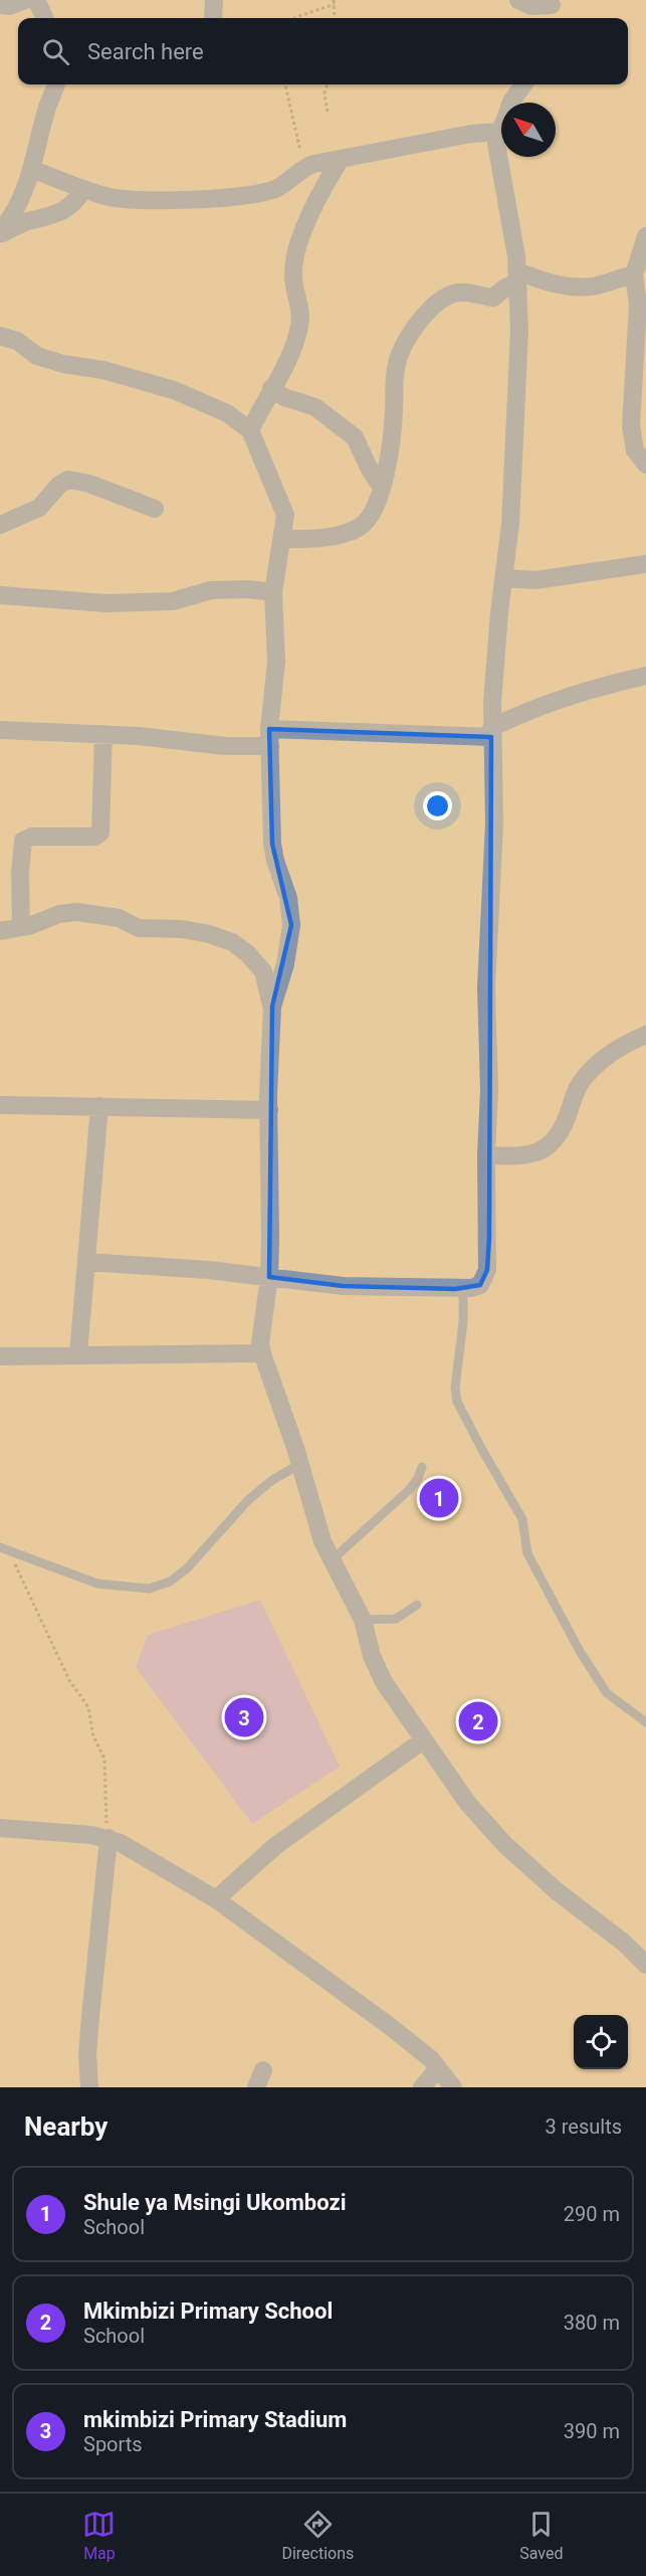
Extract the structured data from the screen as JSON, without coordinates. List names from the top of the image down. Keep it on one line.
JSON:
{"north":"top left","page":{"search":"Search here","pins":["1","3","2"],"heading":["Nearby","3 results"],"list":[{"mark":"1","name":"Shule ya Msingi Ukombozi","note":"School","value":"290 m"},{"mark":"2","name":"Mkimbizi Primary School","note":"School","value":"380 m"},{"mark":"3","name":"mkimbizi Primary Stadium","note":"Sports","value":"390 m"}],"nav":["Map","Directions","Saved"]}}
